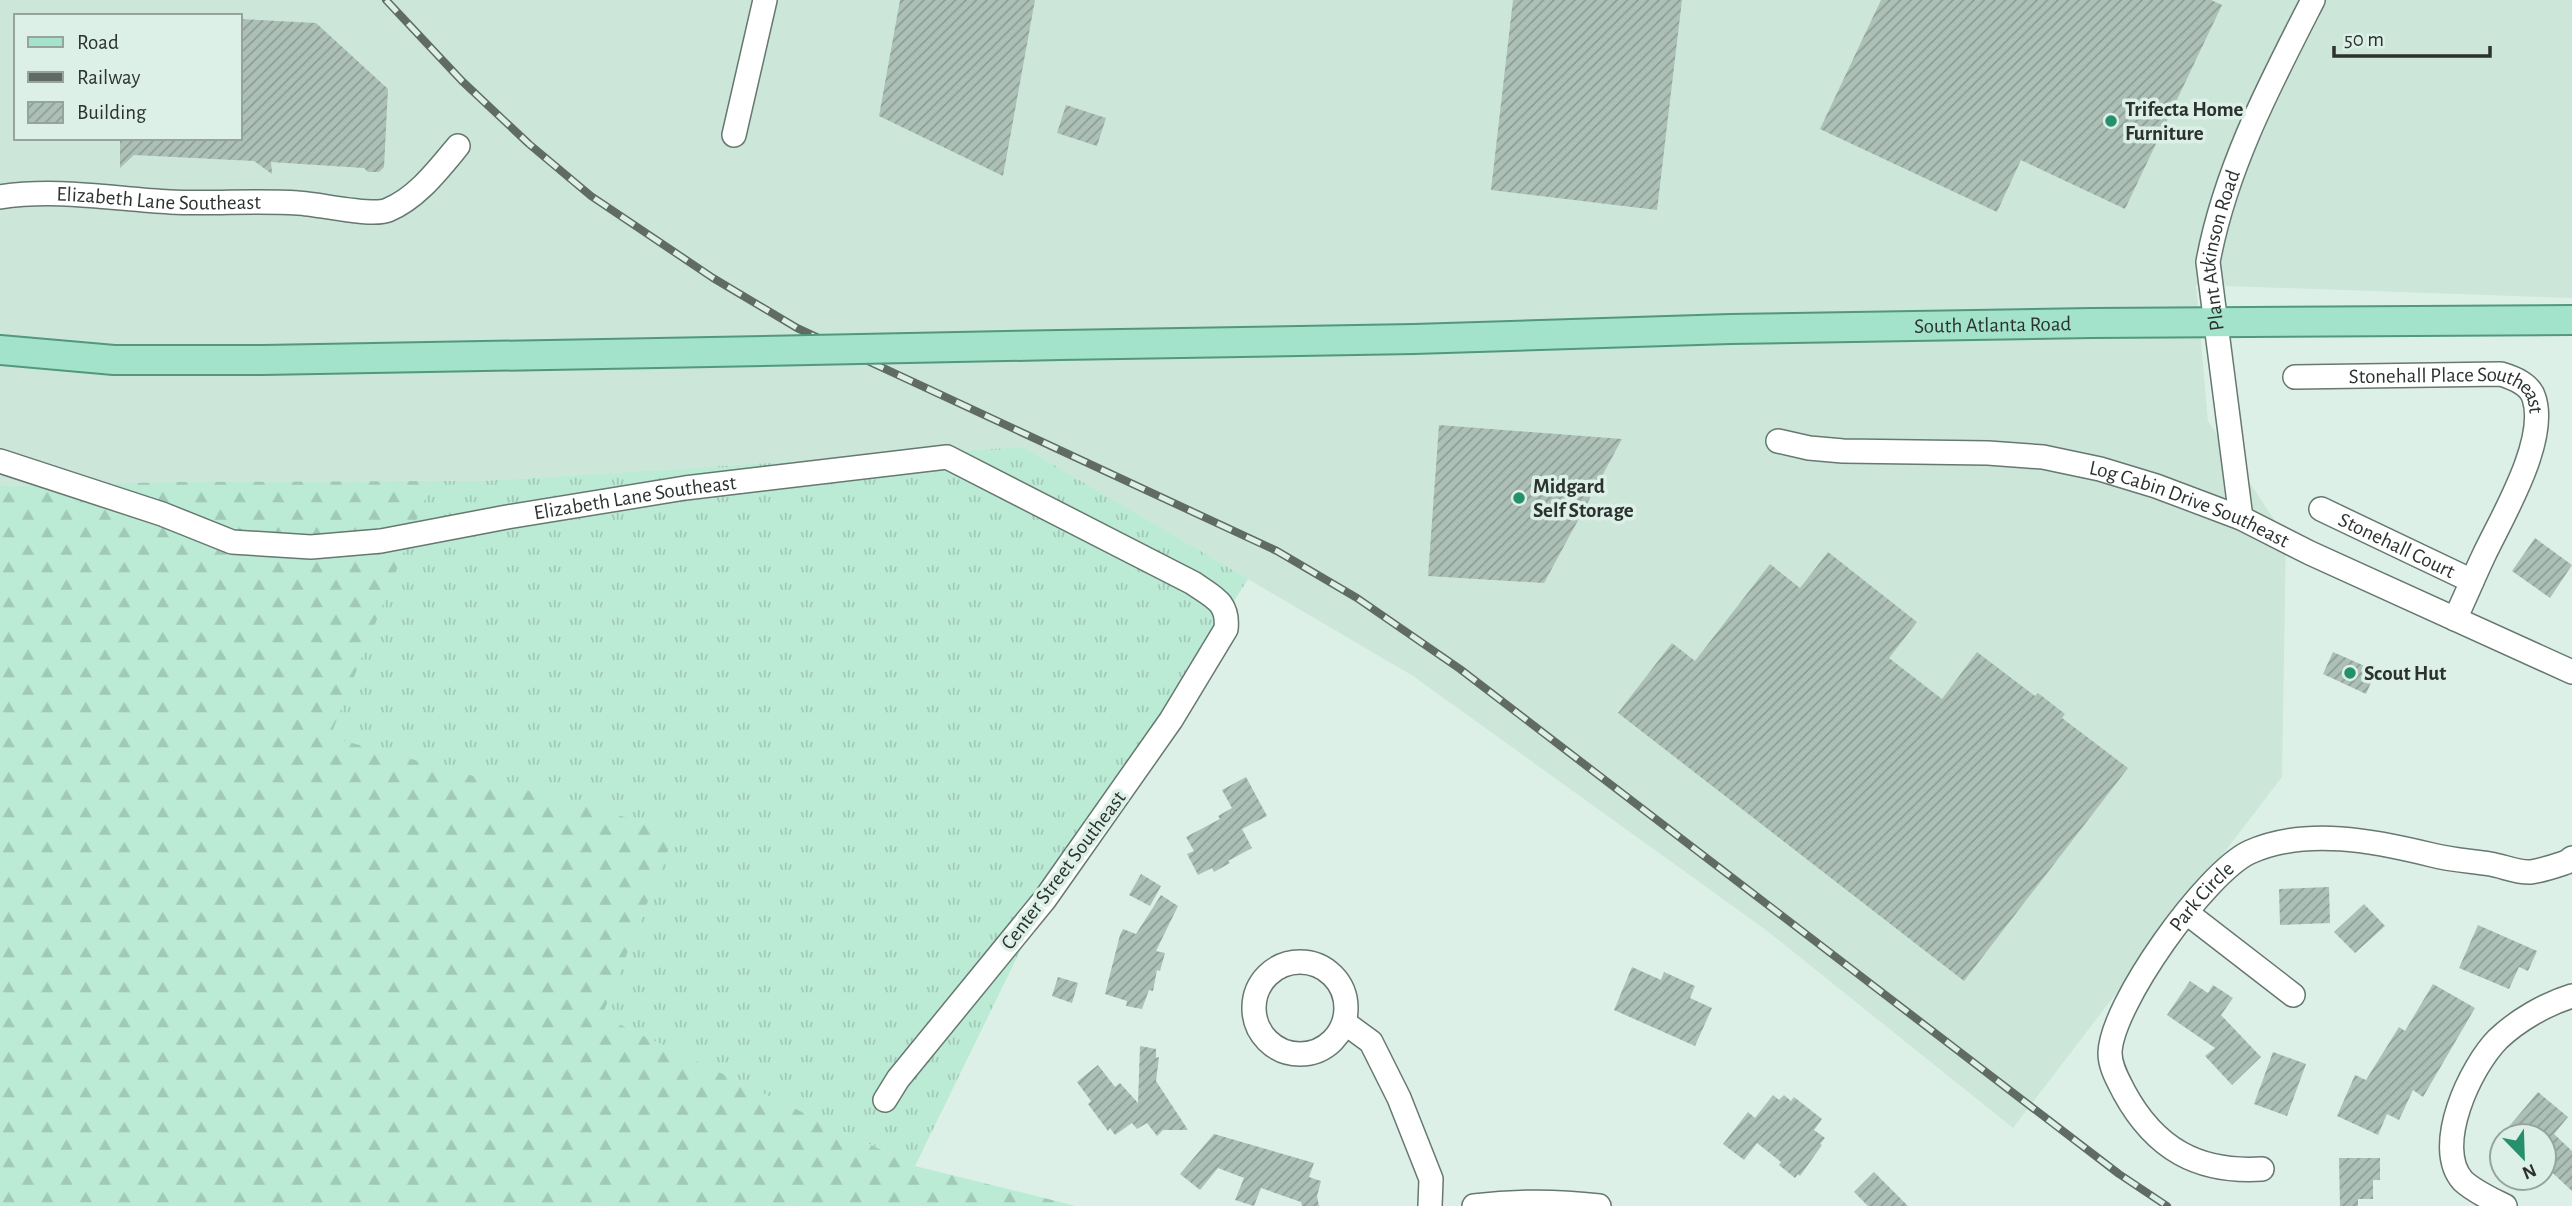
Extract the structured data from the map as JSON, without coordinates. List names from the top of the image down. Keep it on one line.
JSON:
{"streets":{"main road":["South Atlanta Road"],"street":["Elizabeth Lane Southeast","Plant Atkinson Road","Stonehall Place Southeast","Log Cabin Drive Southeast","Stonehall Court","Center Street Southeast","Park Circle"]},"crossings":[["Elizabeth Lane Southeast","Center Street Southeast"],["Plant Atkinson Road","South Atlanta Road"],["Plant Atkinson Road","Log Cabin Drive Southeast"],["Stonehall Place Southeast","Log Cabin Drive Southeast"],["Stonehall Place Southeast","Stonehall Court"]],"places":["Trifecta Home Furniture","Midgard Self Storage","Scout Hut"],"legend":["Road","Railway","Building"],"scale_bar":"50 m","north":"bottom right"}
